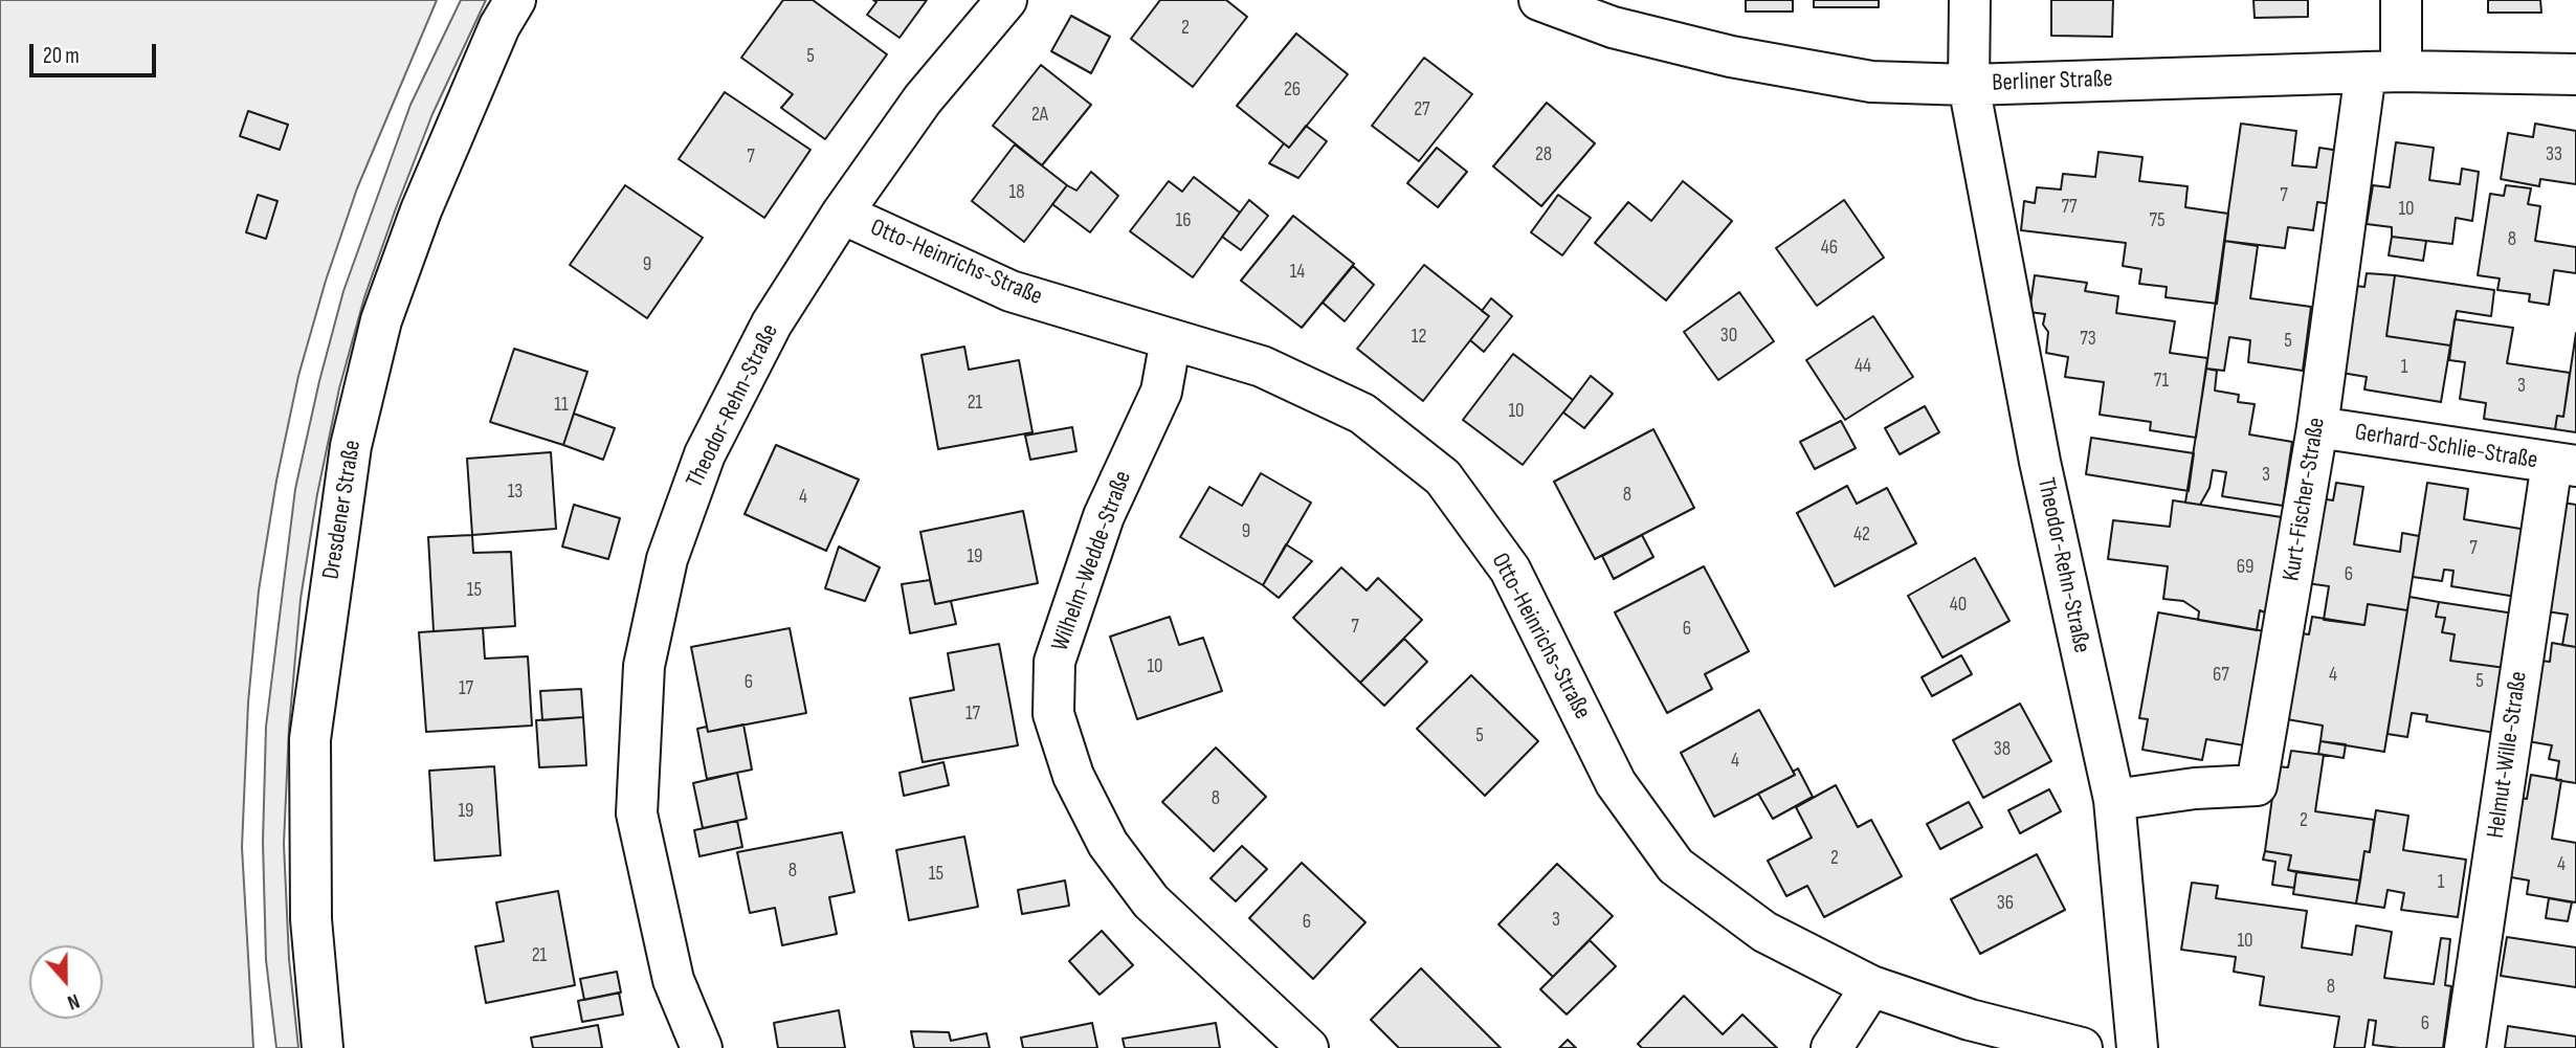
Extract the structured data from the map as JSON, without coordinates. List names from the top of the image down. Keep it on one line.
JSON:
{"streets":{"street":["Berliner Straße","Otto-Heinrichs-Straße","Theodor-Rehn-Straße","Gerhard-Schlie-Straße","Kurt-Fischer-Straße","Dresdener Straße","Wilhelm-Wedde-Straße","Helmut-Wille-Straße"]},"crossings":[["Berliner Straße","Theodor-Rehn-Straße"],["Berliner Straße","Kurt-Fischer-Straße"],["Otto-Heinrichs-Straße","Theodor-Rehn-Straße"],["Otto-Heinrichs-Straße","Wilhelm-Wedde-Straße"],["Theodor-Rehn-Straße","Kurt-Fischer-Straße"],["Gerhard-Schlie-Straße","Kurt-Fischer-Straße"],["Gerhard-Schlie-Straße","Helmut-Wille-Straße"]],"house_numbers":["2","5","26","27","2A","28","33","7","18","7","77","10","16","75","8","46","9","14","30","12","73","5","44","1","71","3","21","11","10","3","13","8","4","9","42","7","19","69","6","15","40","7","6","10","67","4","5","6","17","17","5","38","4","8","19","2","2","4","8","15","1","36","3","6","10","21","8","6"],"scale_bar":"20 m","north":"bottom"}
